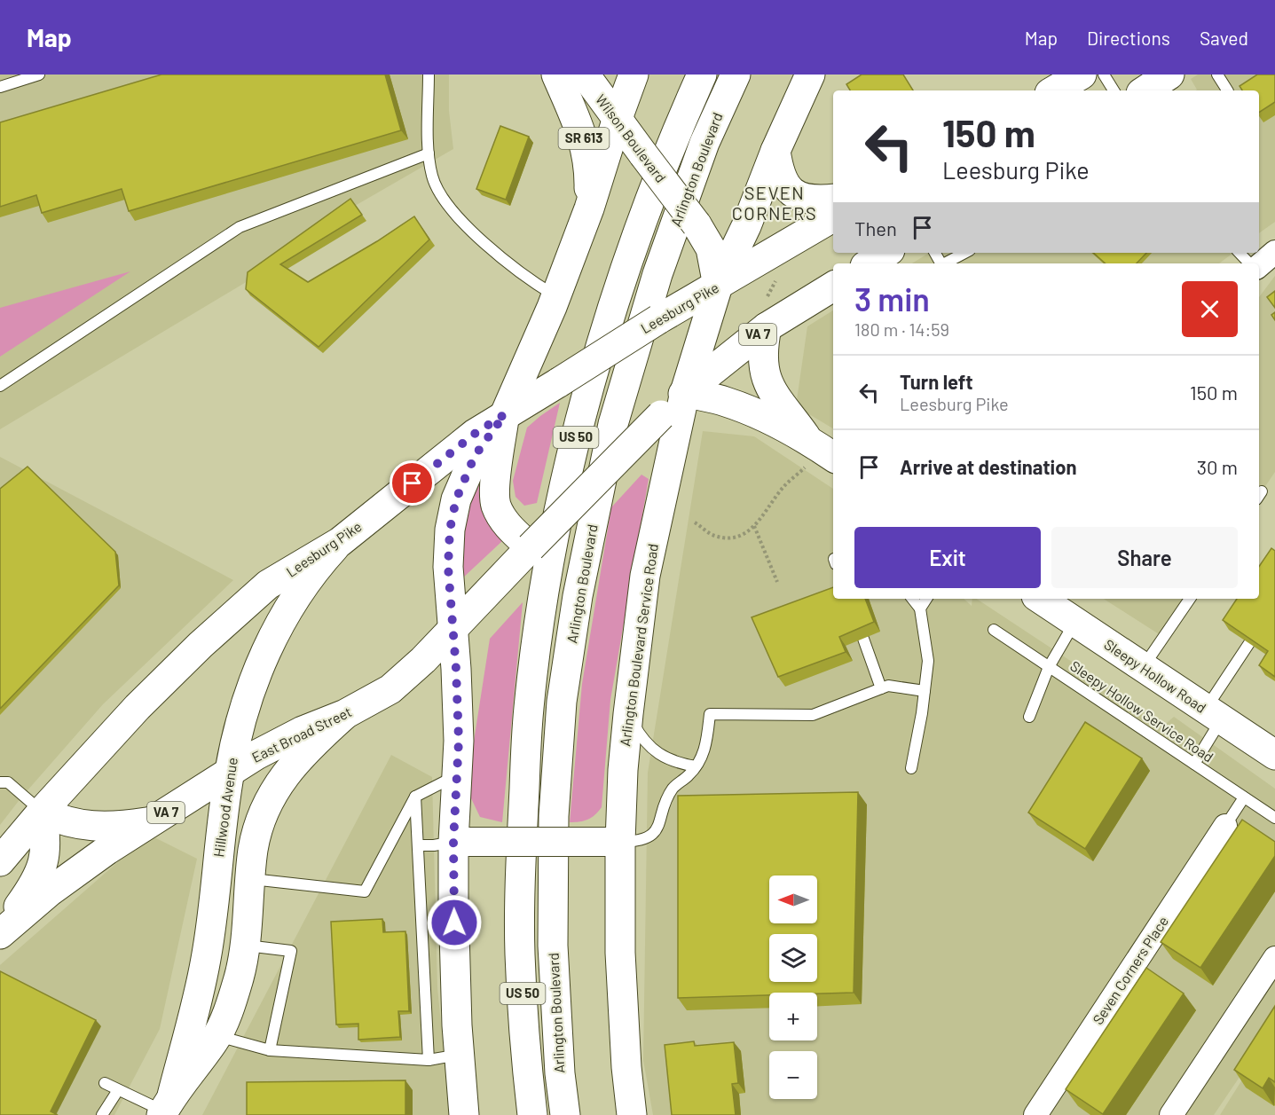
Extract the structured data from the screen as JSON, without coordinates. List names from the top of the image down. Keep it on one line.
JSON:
{"streets":{"main road":["SR 613","Wilson Boulevard","Arlington Boulevard","Leesburg Pike","VA 7","US 50","Arlington Boulevard Service Road","Sleepy Hollow Road","East Broad Street","Hillwood Avenue"],"street":["Seven Corners Place"],"lane":["Sleepy Hollow Service Road"]},"crossings":[["Wilson Boulevard","Leesburg Pike"],["Wilson Boulevard","Arlington Boulevard Service Road"],["Leesburg Pike","Arlington Boulevard Service Road"],["Leesburg Pike","Hillwood Avenue"],["VA 7","Arlington Boulevard Service Road"],["VA 7","East Broad Street"],["East Broad Street","Hillwood Avenue"]],"districts":["SEVEN CORNERS"],"north":"left","page":{"header":"Map","nav":["Map","Directions","Saved"],"turn":["150 m","Leesburg Pike"],"then":"Then","heading":["3 min","180 m · 14:59"],"list":[{"name":"Turn left","note":"Leesburg Pike","value":"150 m"},{"name":"Arrive at destination","value":"30 m"}],"buttons":["Exit","Share"],"map_buttons":["+","−"]}}
